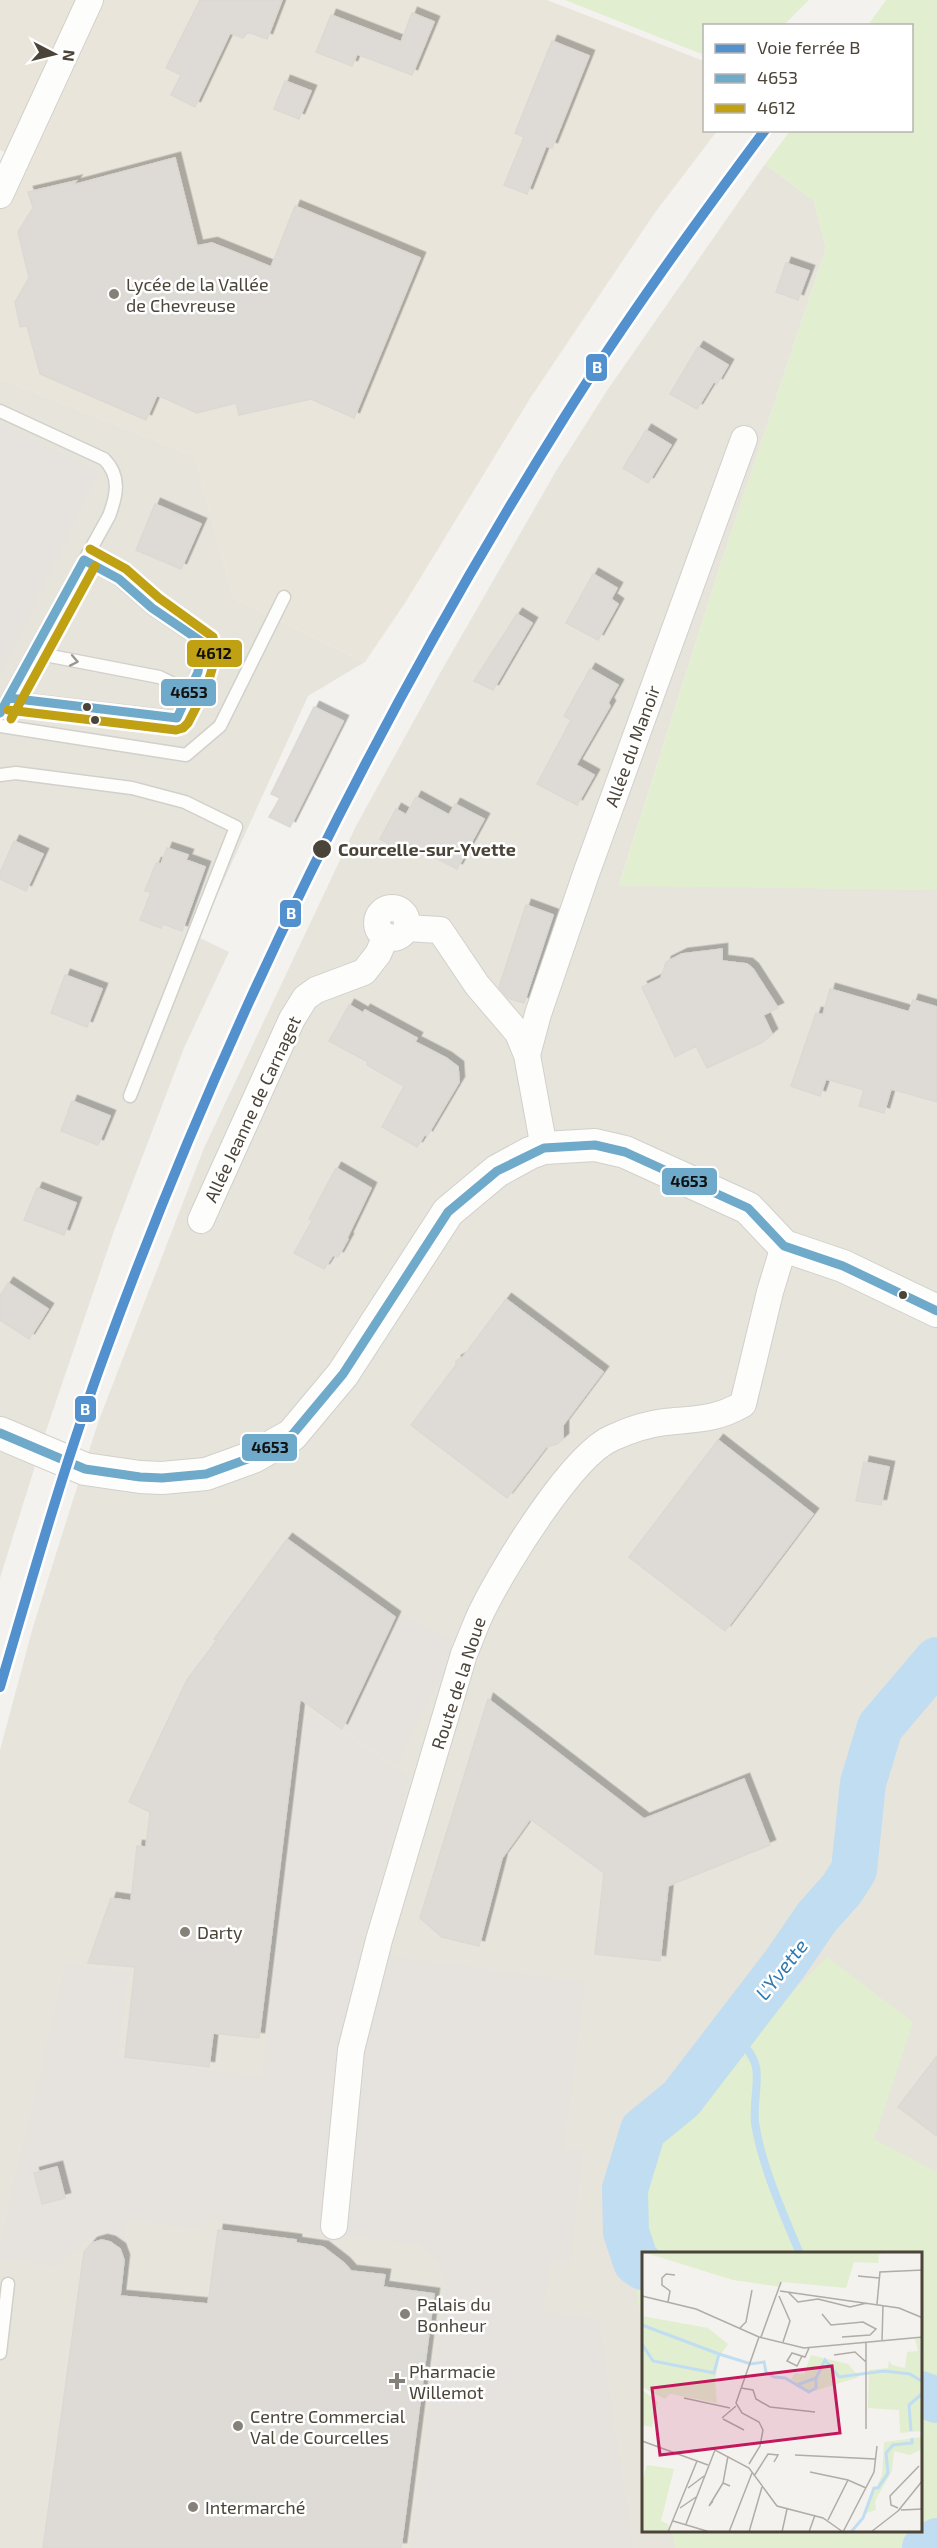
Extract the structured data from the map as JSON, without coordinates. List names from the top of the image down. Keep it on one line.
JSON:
{"streets":{"street":["Allée du Manoir","Allée Jeanne de Carnaget","Route de la Noue"]},"crossings":[["Allée du Manoir","Allée Jeanne de Carnaget"]],"water":["L'Yvette"],"places":{"other":["Lycée de la Vallée de Chevreuse","Courcelle-sur-Yvette","Darty","Palais du Bonheur","Centre Commercial Val de Courcelles","Intermarché"],"health":["Pharmacie Willemot"]},"lines":["rail line B","transit line 4612","transit line 4653"],"legend":["Voie ferrée B","4653","4612"],"north":"right"}
